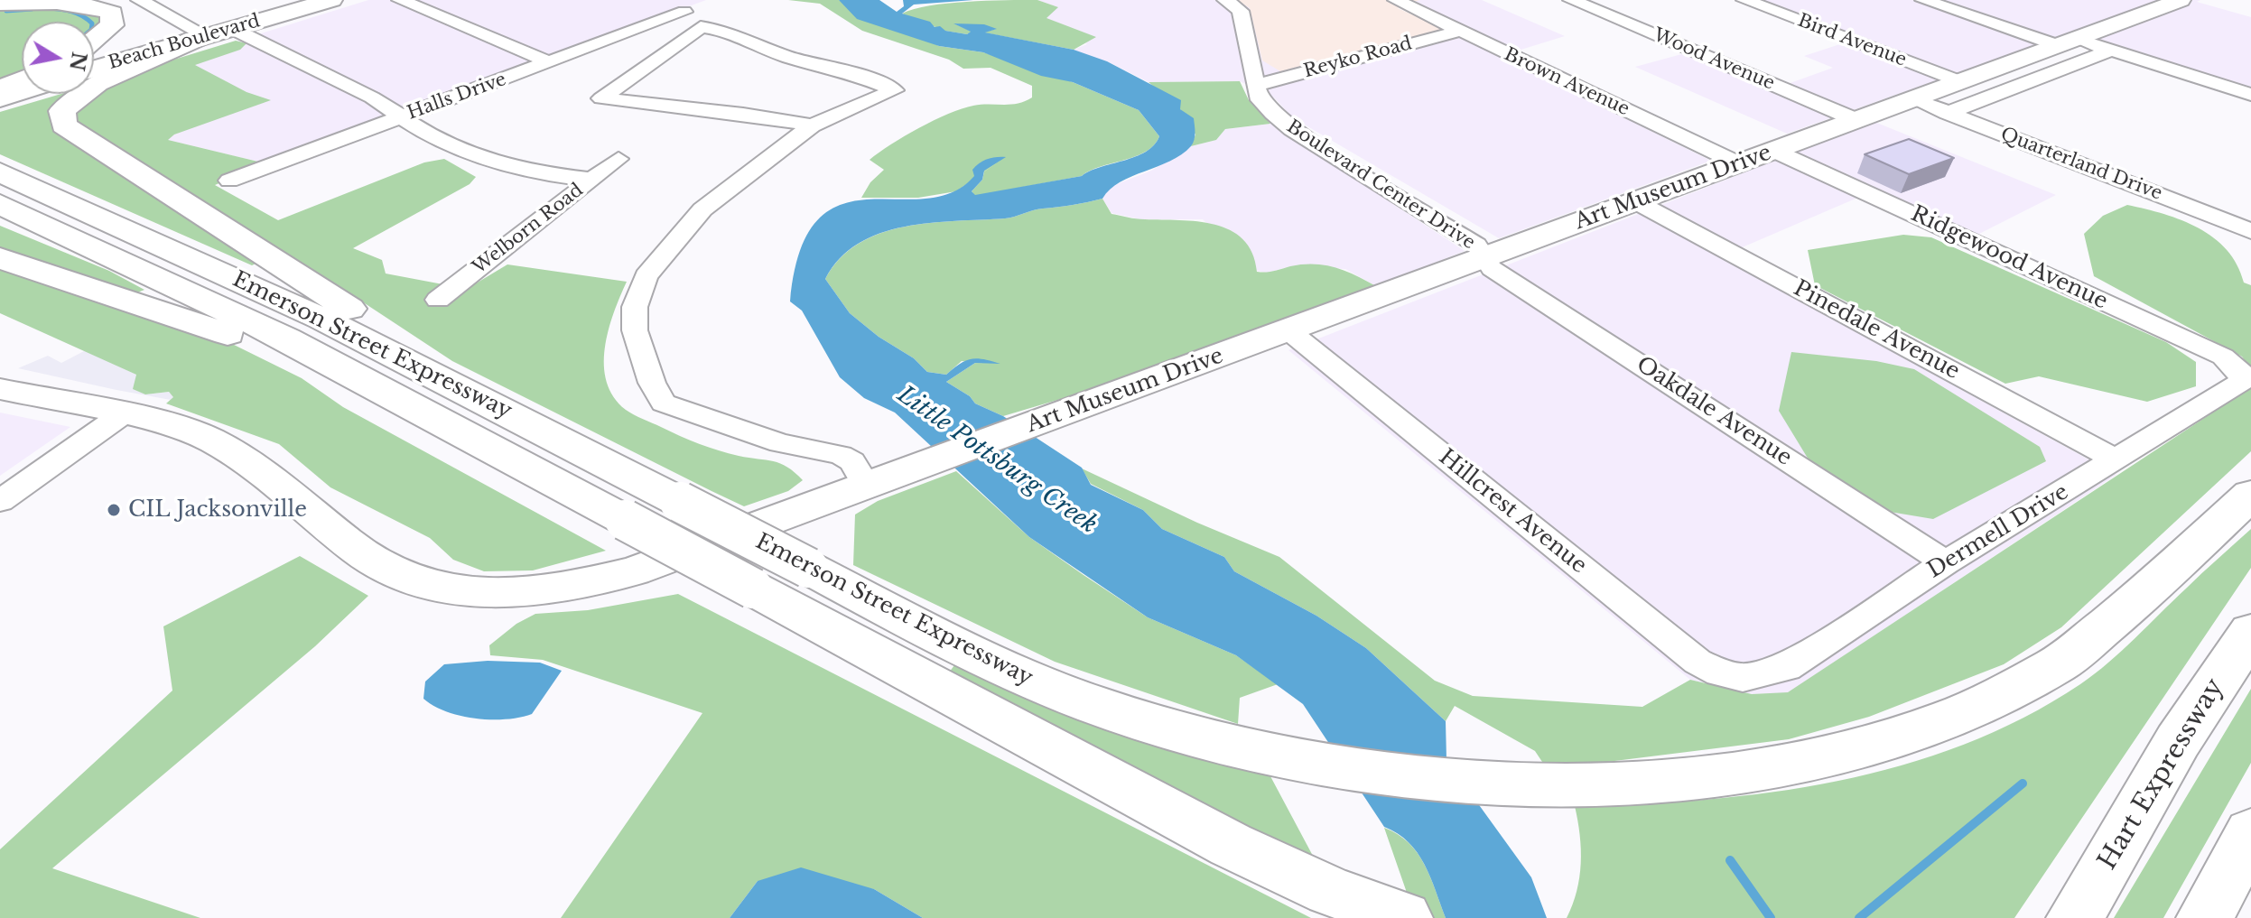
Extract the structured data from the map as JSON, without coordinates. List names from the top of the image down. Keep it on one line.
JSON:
{"streets":{"highway":["Beach Boulevard","Emerson Street Expressway","Hart Expressway"],"street":["Bird Avenue","Reyko Road","Wood Avenue","Brown Avenue","Halls Drive","Quarterland Drive","Boulevard Center Drive","Art Museum Drive","Welborn Road","Ridgewood Avenue","Pinedale Avenue","Oakdale Avenue","Hillcrest Avenue","Dermell Drive"]},"crossings":[["Bird Avenue","Art Museum Drive"],["Reyko Road","Brown Avenue"],["Reyko Road","Boulevard Center Drive"],["Wood Avenue","Art Museum Drive"],["Brown Avenue","Art Museum Drive"],["Quarterland Drive","Art Museum Drive"],["Boulevard Center Drive","Art Museum Drive"],["Boulevard Center Drive","Oakdale Avenue"],["Art Museum Drive","Ridgewood Avenue"],["Art Museum Drive","Pinedale Avenue"],["Art Museum Drive","Oakdale Avenue"],["Art Museum Drive","Hillcrest Avenue"],["Ridgewood Avenue","Dermell Drive"],["Pinedale Avenue","Dermell Drive"],["Oakdale Avenue","Dermell Drive"],["Hillcrest Avenue","Dermell Drive"]],"water":["Little Pottsburg Creek"],"places":["CIL Jacksonville"],"north":"right"}
